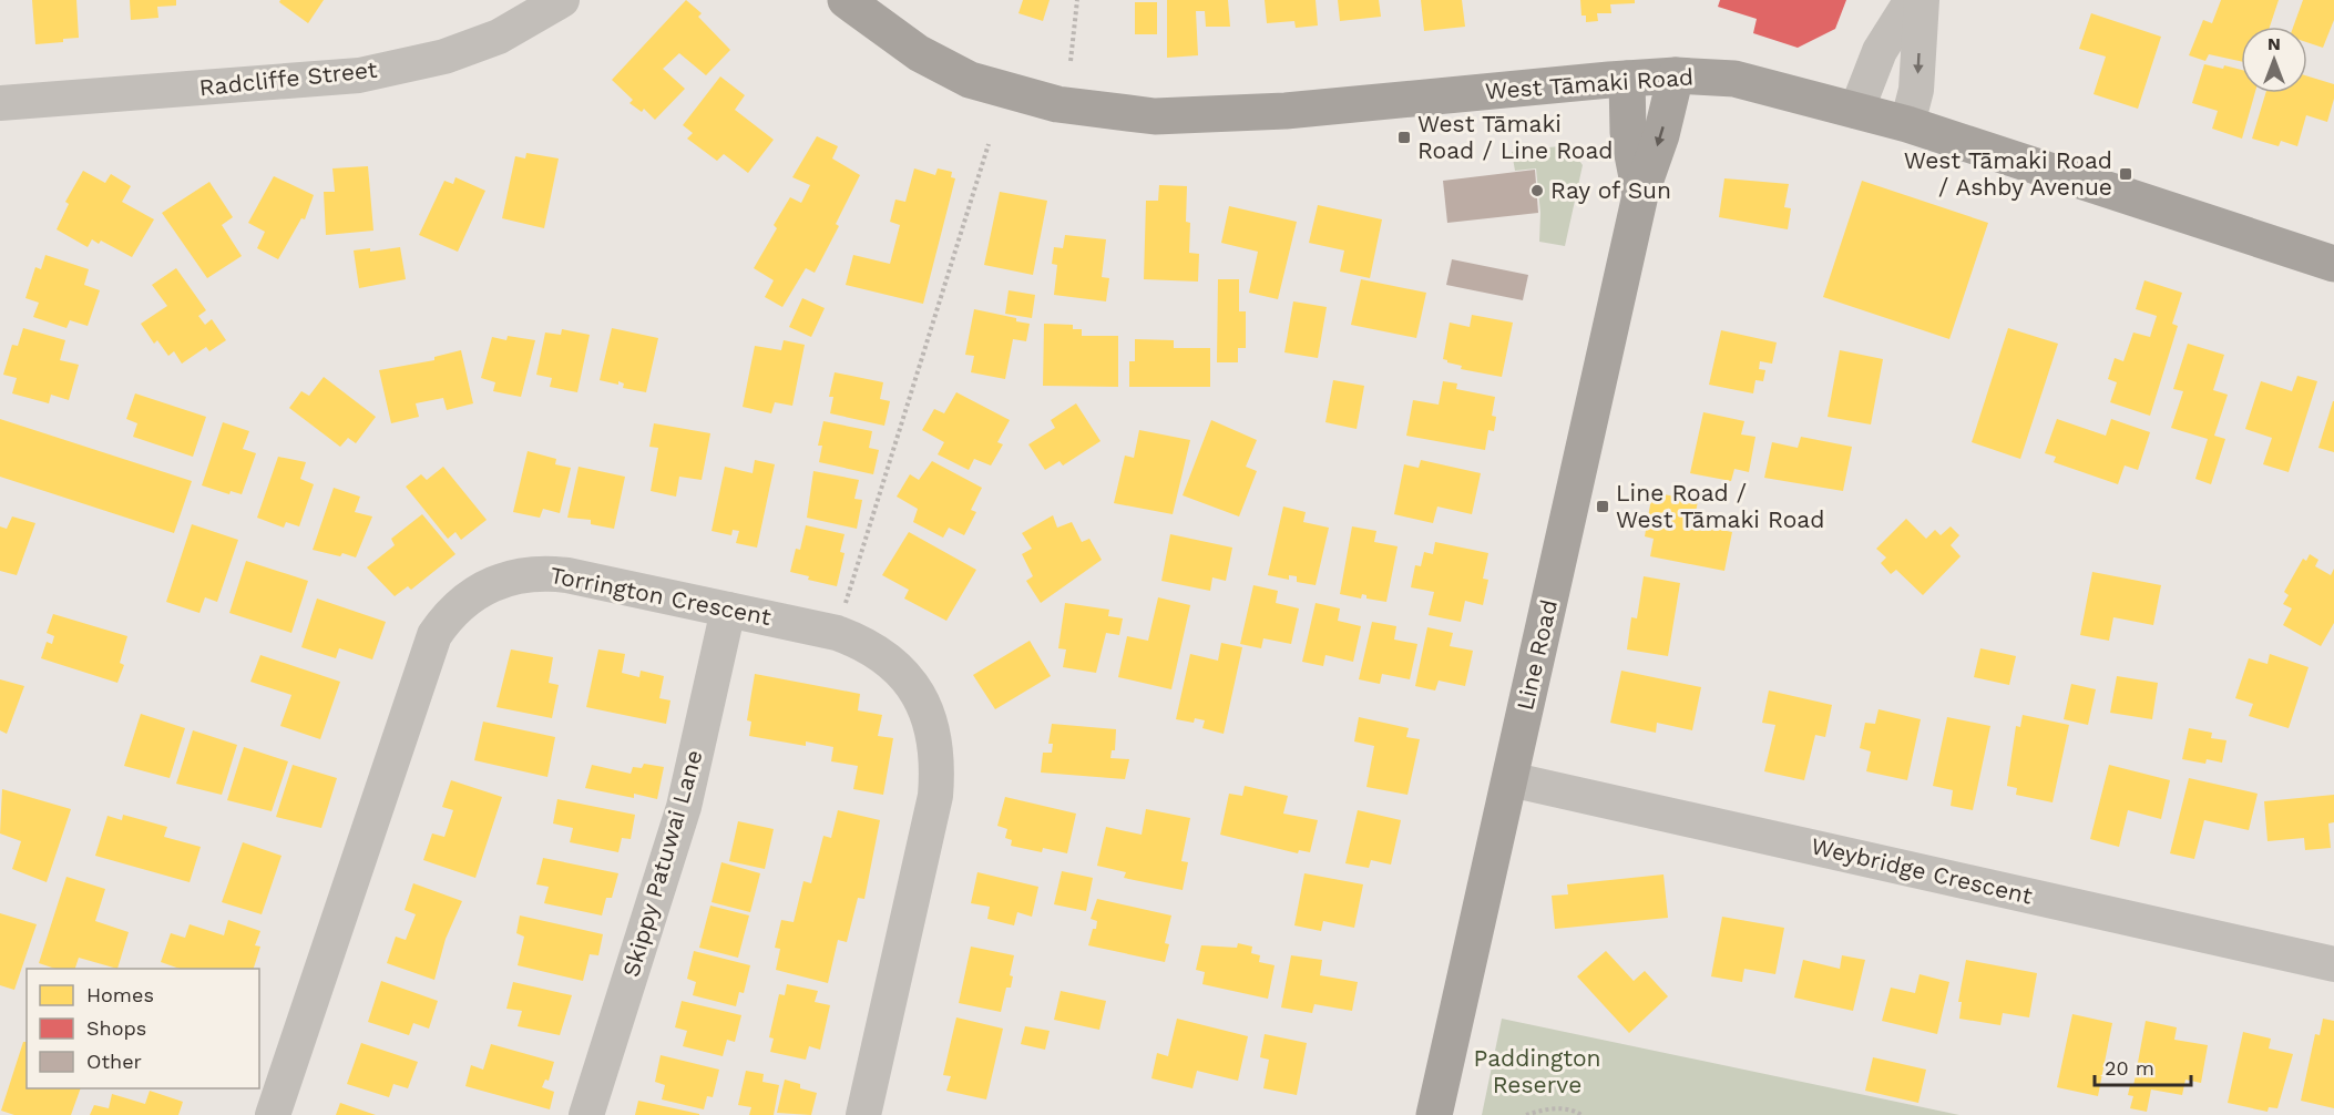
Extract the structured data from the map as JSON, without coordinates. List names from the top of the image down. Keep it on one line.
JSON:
{"streets":{"main road":["West Tāmaki Road","Line Road"],"street":["Radcliffe Street","Torrington Crescent","Skippy Patuwai Lane","Weybridge Crescent"]},"crossings":[["West Tāmaki Road","Line Road"],["Torrington Crescent","Skippy Patuwai Lane"],["Line Road","Weybridge Crescent"]],"parks":["Paddington Reserve"],"places":{"transit":["West Tāmaki Road / Line Road","West Tāmaki Road / Ashby Avenue","Line Road / West Tāmaki Road"],"other":["Ray of Sun"]},"legend":["Homes","Shops","Other"],"scale_bar":"20 m","north":"top"}
